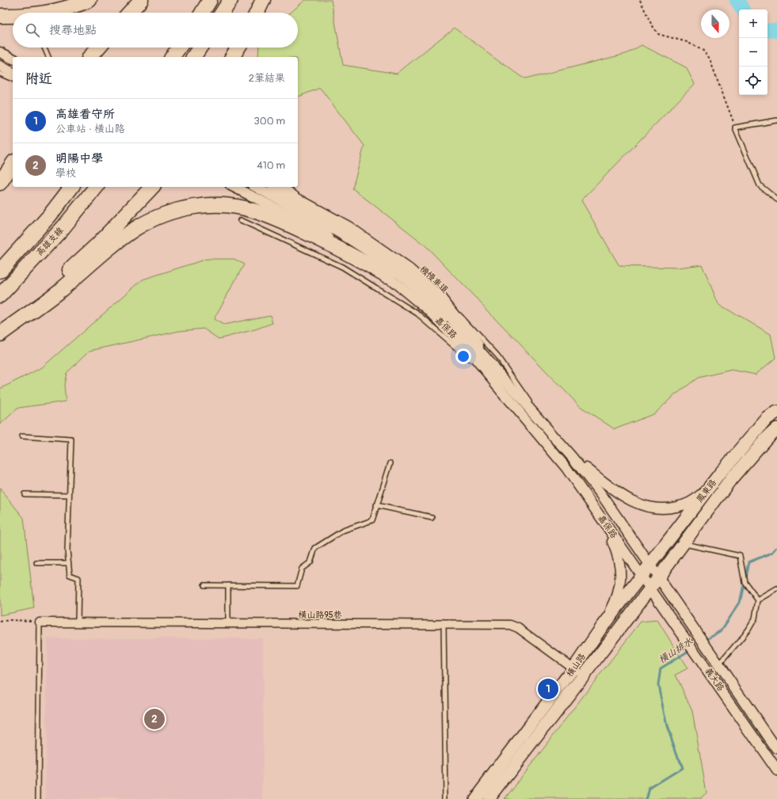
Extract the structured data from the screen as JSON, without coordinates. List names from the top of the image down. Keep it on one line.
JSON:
{"streets":{"highway":["高雄支線"],"main road":["鳳東路","橫山路"],"street":["嘉保路","橫山路95巷","義大路"],"lane":["機慢車道"]},"crossings":[["嘉保路","鳳東路"],["嘉保路","橫山路"],["嘉保路","義大路"],["鳳東路","橫山路"],["鳳東路","義大路"],["橫山路95巷","橫山路"],["橫山路","義大路"]],"water":["橫山排水"],"north":"bottom","page":{"map_buttons":["+","−"],"search":"搜尋地點","heading":["附近","2筆結果"],"list":[{"mark":"1","name":"高雄看守所","note":"公車站 · 橫山路","value":"300 m"},{"mark":"2","name":"明陽中學","note":"學校","value":"410 m"}],"pins":["1","2"]}}
